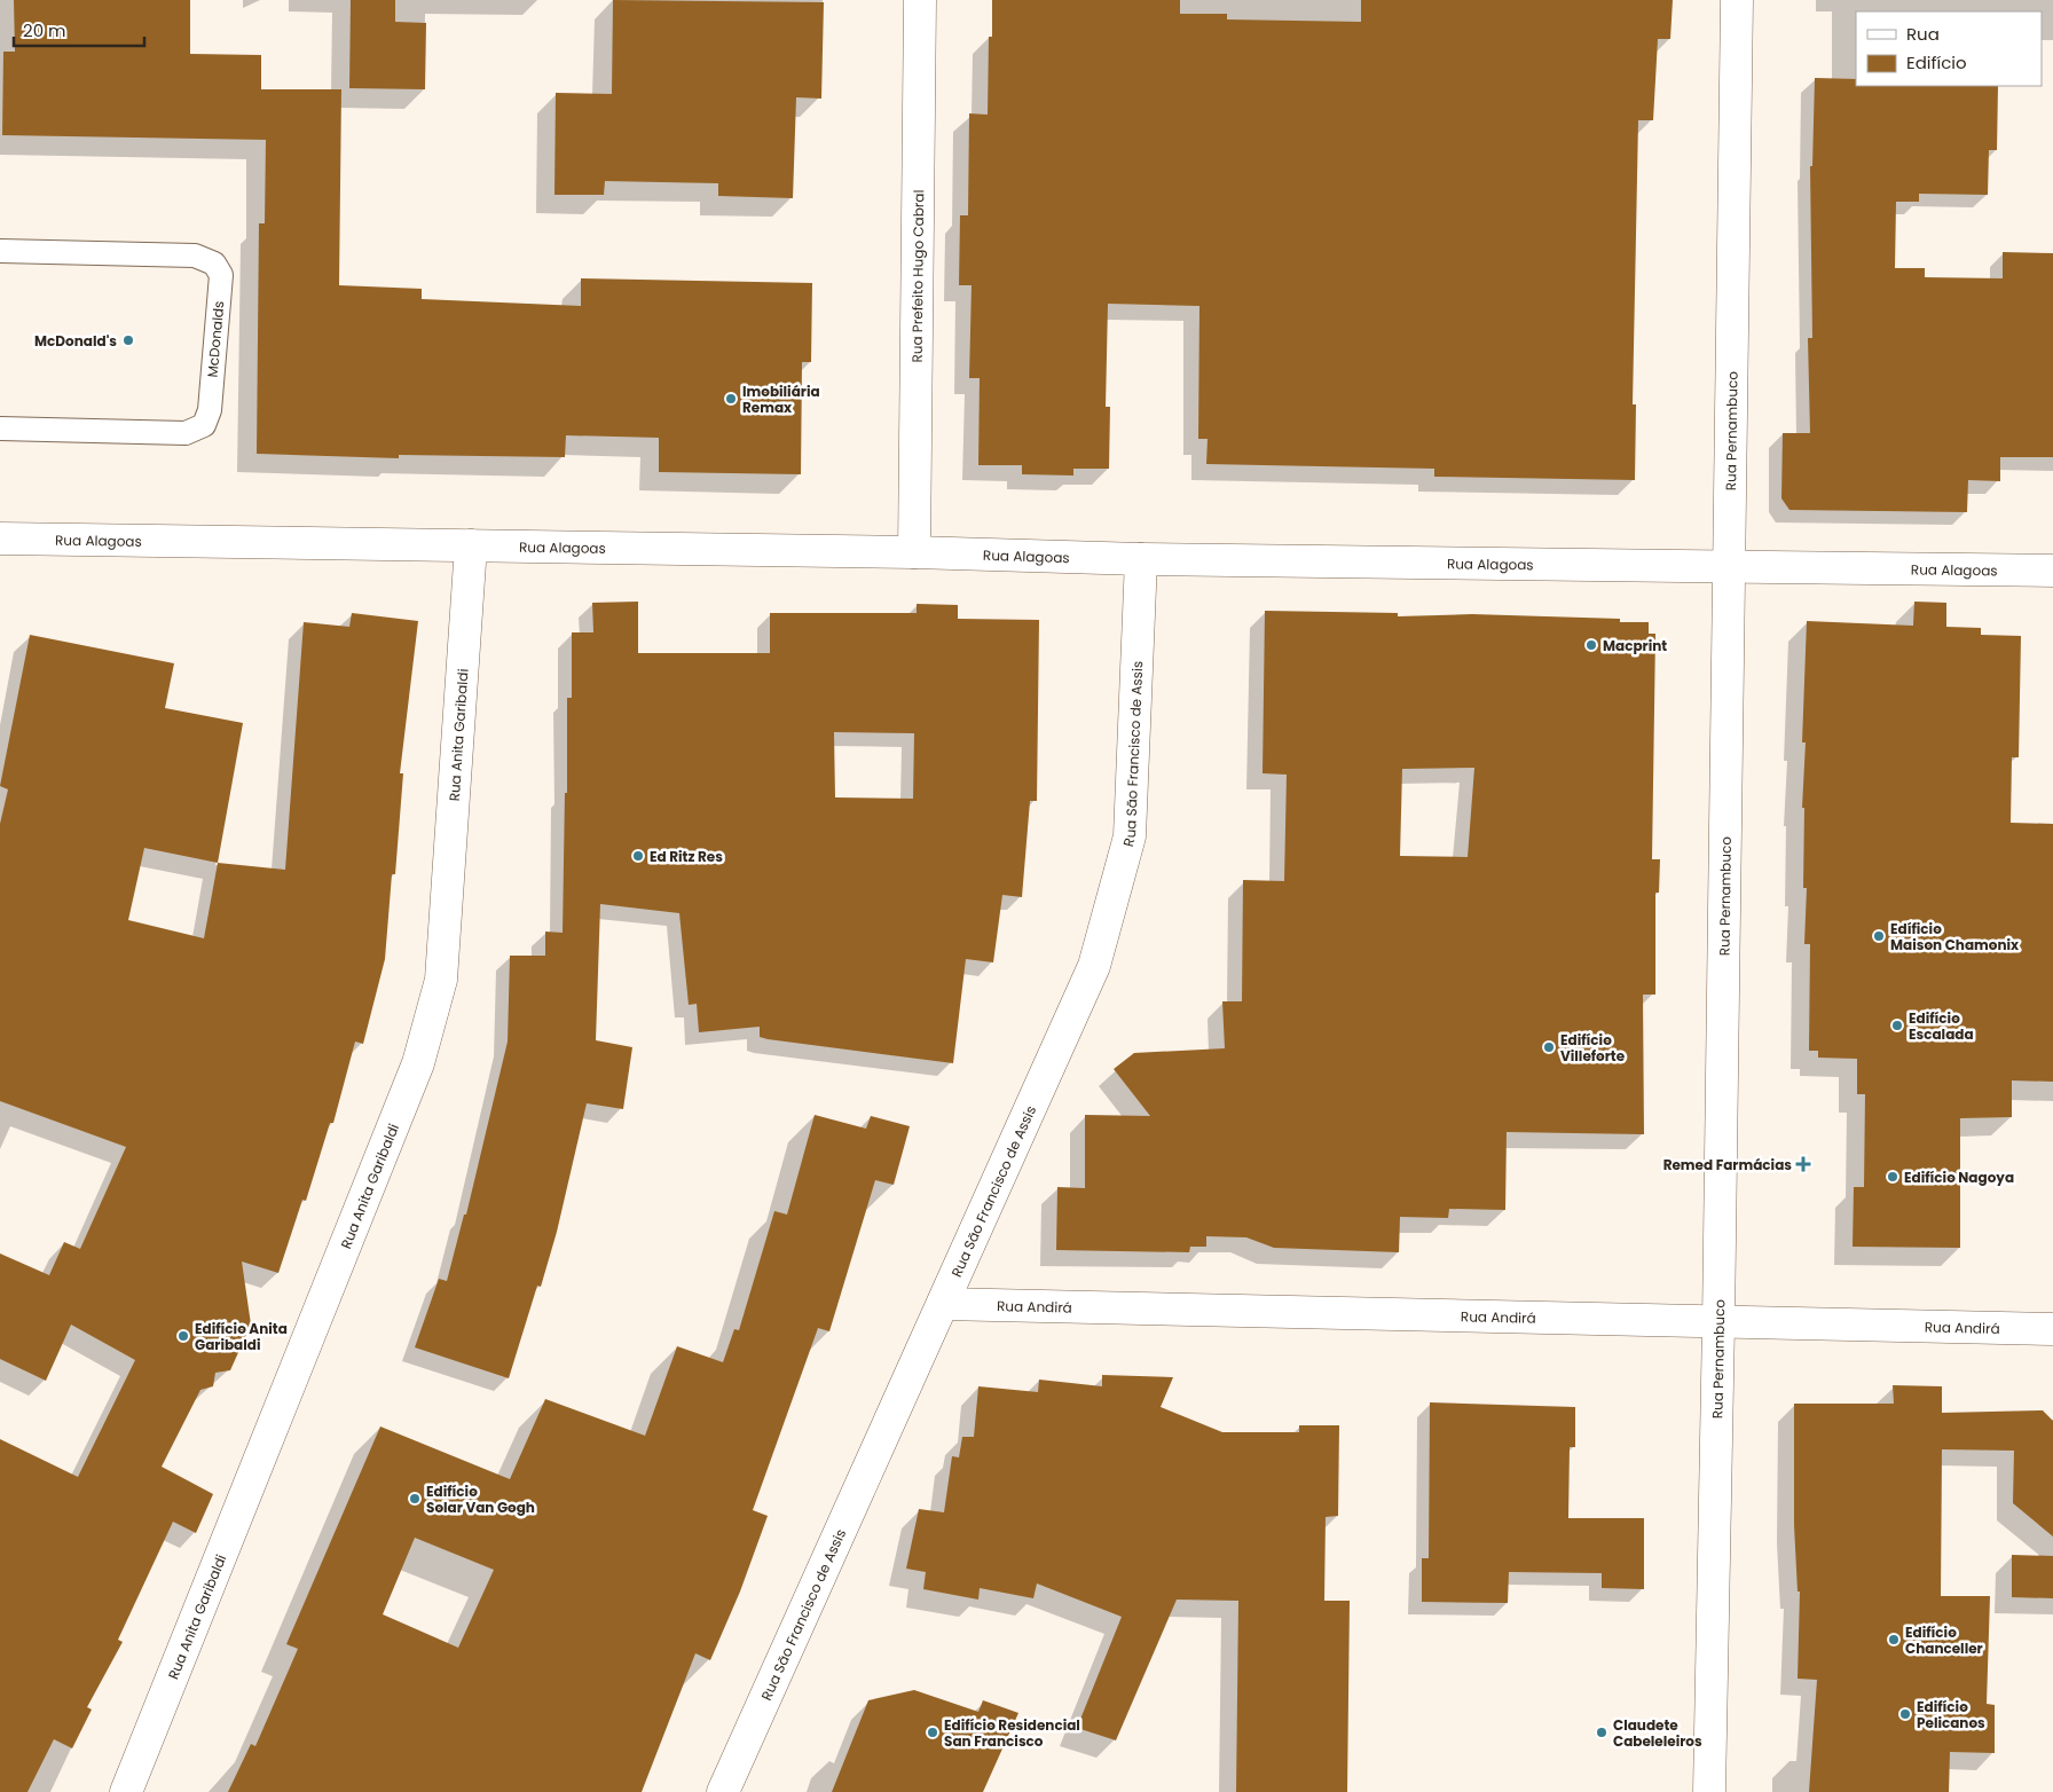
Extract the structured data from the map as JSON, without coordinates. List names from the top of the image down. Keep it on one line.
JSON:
{"streets":{"street":["Rua Prefeito Hugo Cabral","Rua Pernambuco","Rua Alagoas","Rua Anita Garibaldi","Rua São Francisco de Assis","Rua Andirá"],"lane":["McDonalds"]},"crossings":[["Rua Prefeito Hugo Cabral","Rua Alagoas"],["Rua Pernambuco","Rua Alagoas"],["Rua Pernambuco","Rua Andirá"],["Rua Alagoas","Rua Anita Garibaldi"],["Rua Alagoas","Rua São Francisco de Assis"],["Rua São Francisco de Assis","Rua Andirá"]],"places":{"other":["McDonald's","Imobiliária Remax","Macprint","Ed Ritz Res","Edíficio Maison Chamonix","Edifício Escalada","Edifício Villeforte","Edifício Nagoya","Edifício Anita Garibaldi","Edifício Solar Van Gogh","Edifício Chanceller","Edifício Pelicanos","Edifício Residencial San Francisco","Claudete Cabeleleiros"],"health":["Remed Farmácias"]},"legend":["Rua","Edifício"],"scale_bar":"20 m"}
